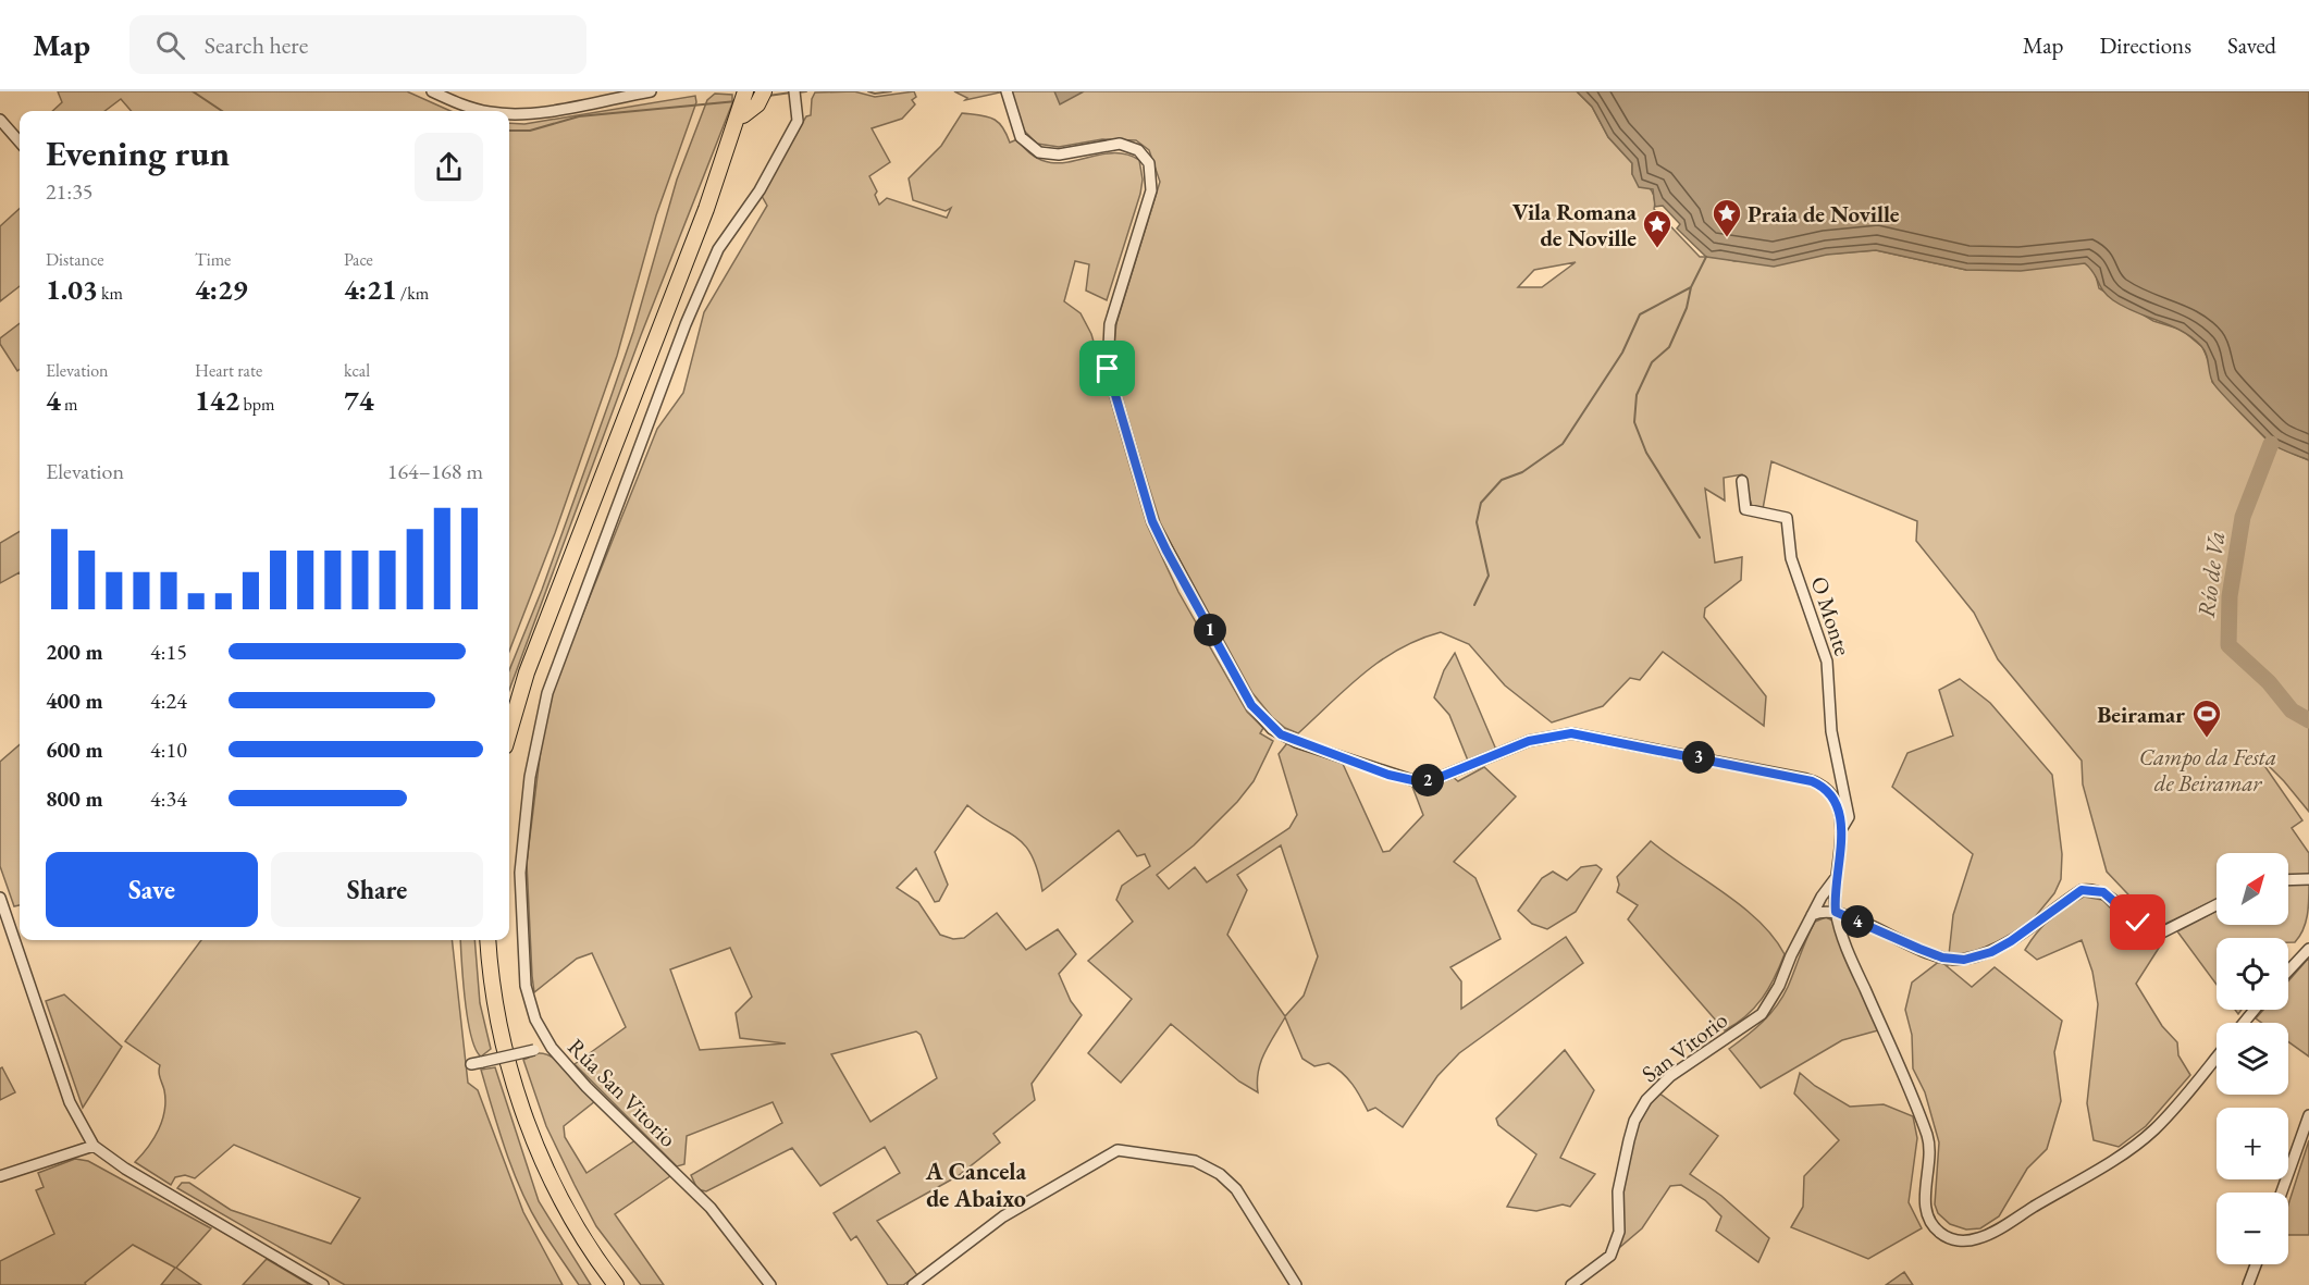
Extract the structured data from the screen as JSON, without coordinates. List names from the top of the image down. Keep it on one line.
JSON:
{"streets":{"street":["O Monte","San Vitorio","Rúa San Vitorio"]},"districts":["A Cancela de Abaixo"],"water":["Río de Va"],"parks":["Campo da Festa de Beiramar"],"places":{"place":["Praia de Noville","Vila Romana de Noville"],"sports":["Beiramar"]},"north":"top right","page":{"header":"Map","search":"Search here","nav":["Map","Directions","Saved"],"heading":["Evening run","21:35"],"stats":[["Distance","1.03 km"],["Time","4:29"],["Pace","4:21 /km"],["Elevation","4 m"],["Heart rate","142 bpm"],["kcal","74"]],"chart":["Elevation","164–168 m"],"pins":["1","3","2","4"],"list":[{"name":"200 m","note":"4:15"},{"name":"400 m","note":"4:24"},{"name":"600 m","note":"4:10"},{"name":"800 m","note":"4:34"}],"buttons":["Save","Share"],"map_buttons":["+","−"]}}
